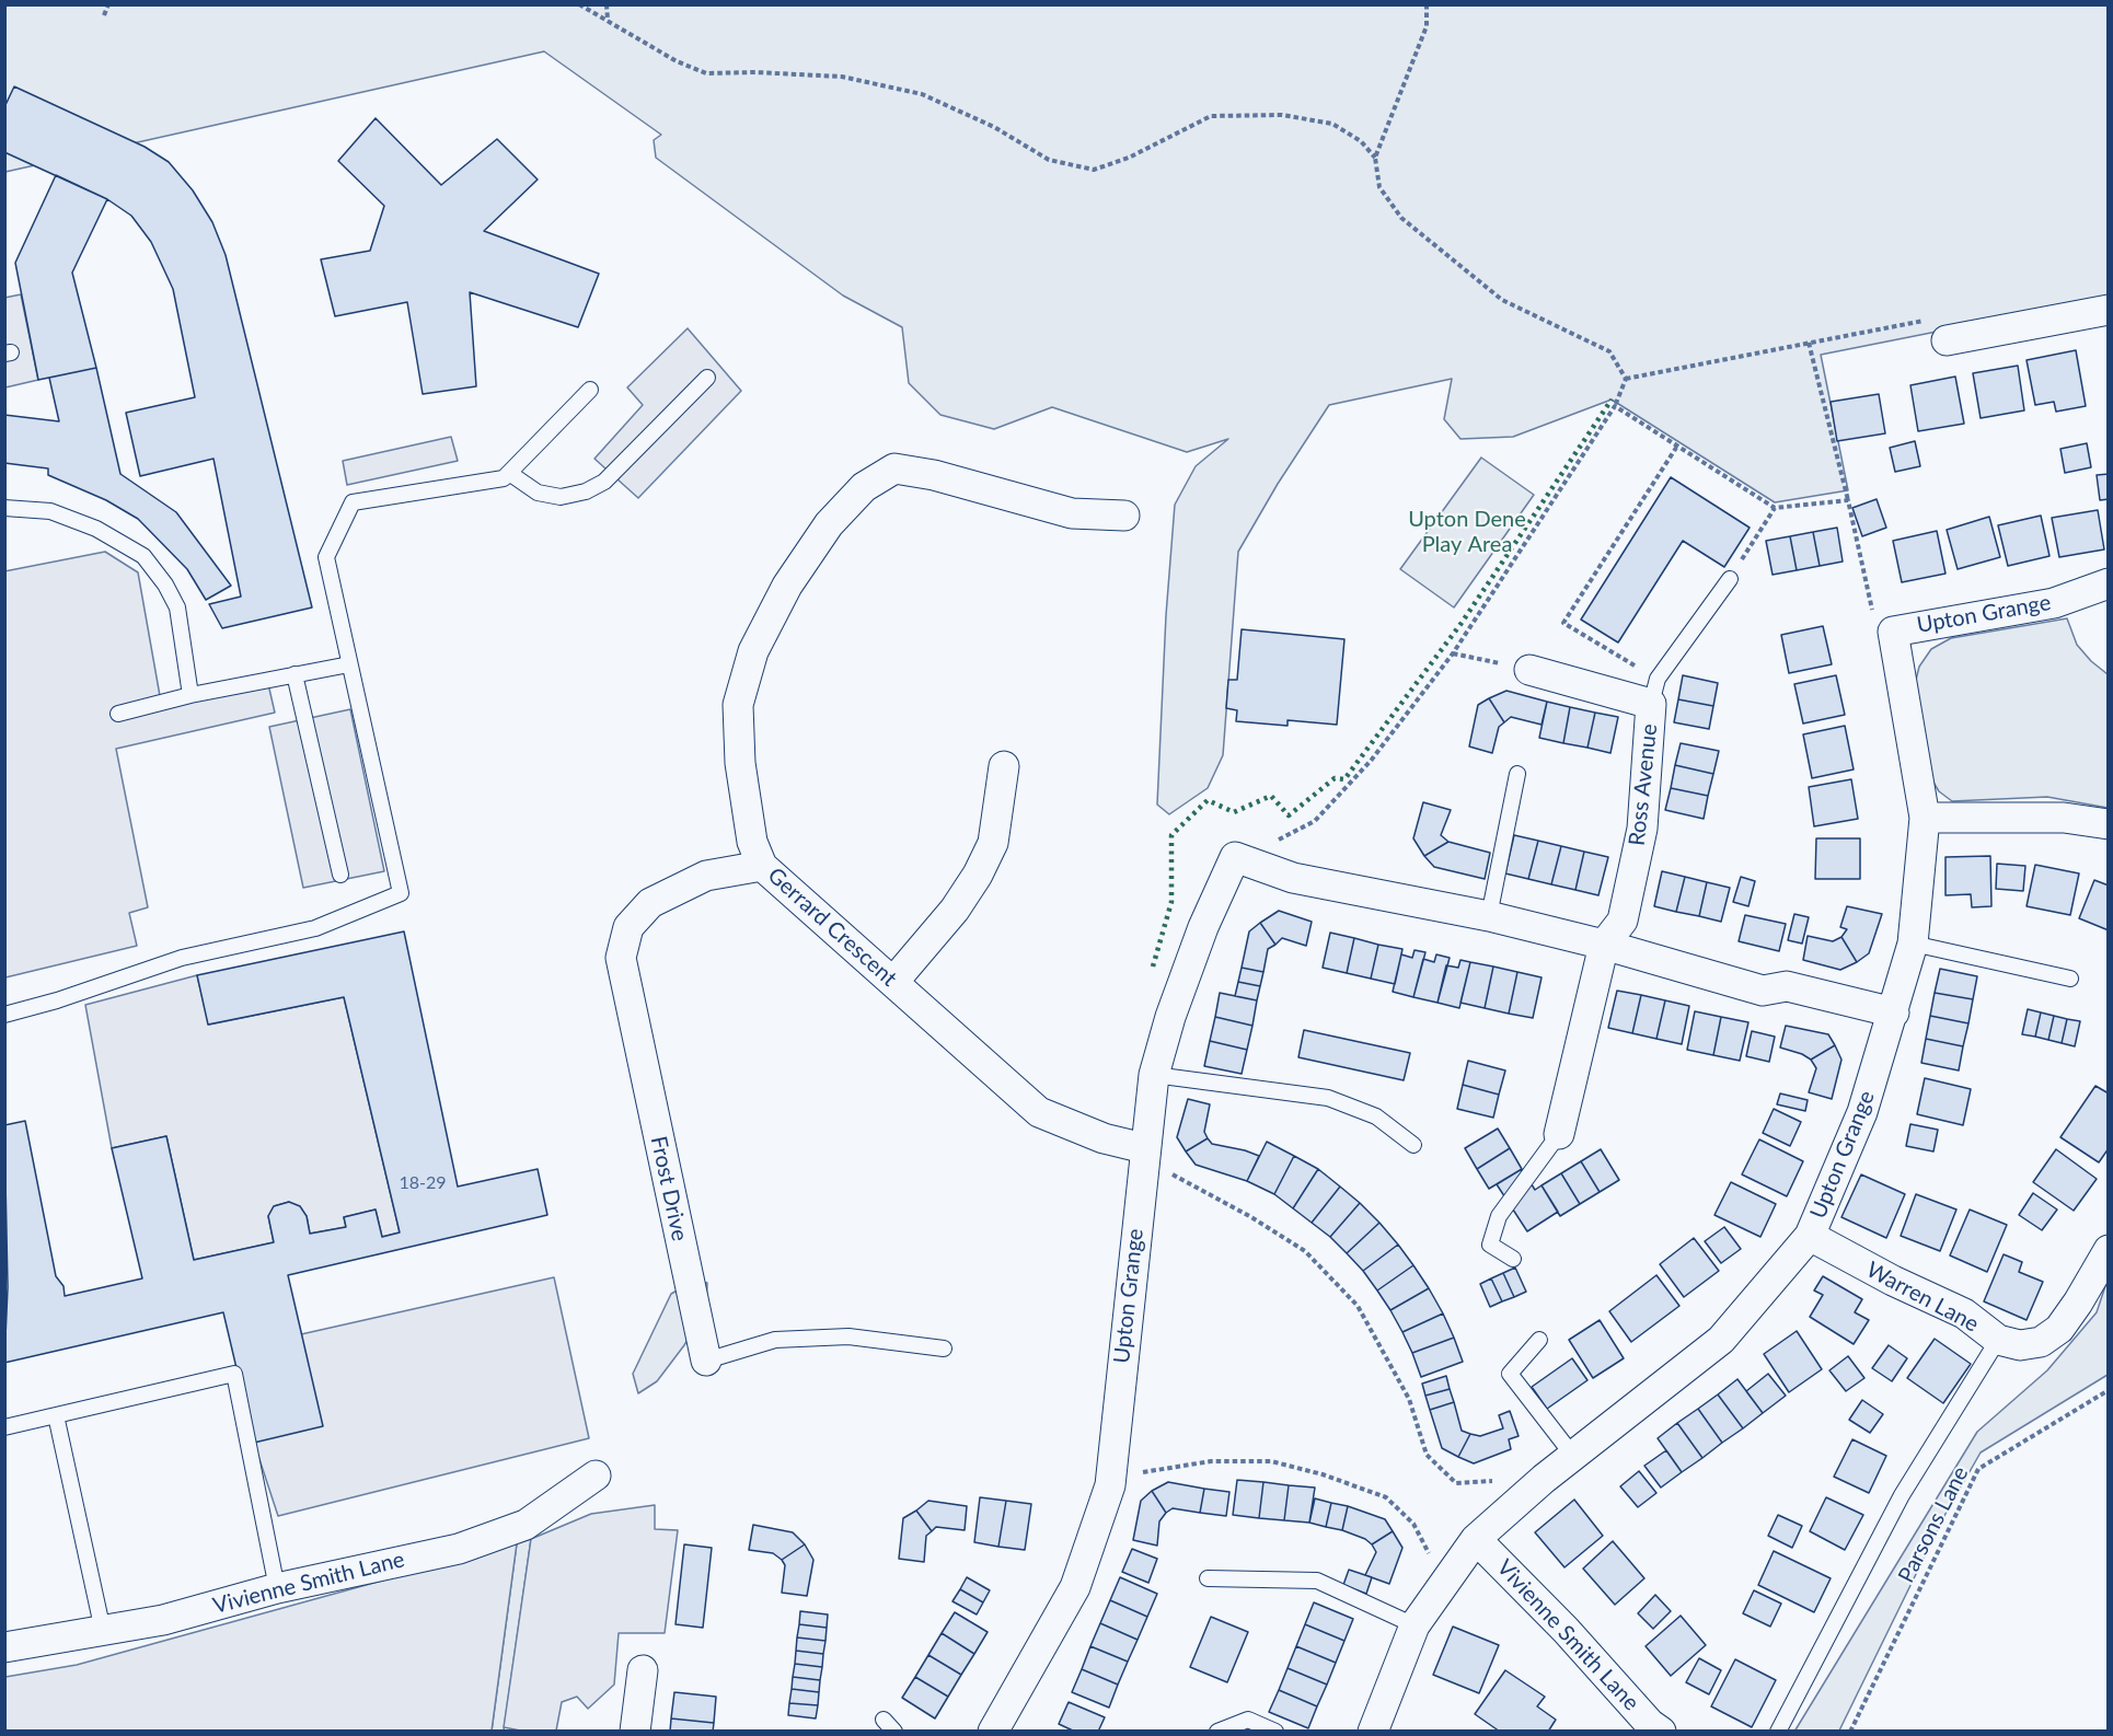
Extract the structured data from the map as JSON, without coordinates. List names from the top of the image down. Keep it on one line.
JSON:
{"streets":{"street":["Upton Grange","Ross Avenue","Gerrard Crescent","Frost Drive","Warren Lane","Vivienne Smith Lane"],"path":["Parsons Lane"]},"crossings":[["Upton Grange","Gerrard Crescent"],["Upton Grange","Warren Lane"],["Upton Grange","Vivienne Smith Lane"],["Gerrard Crescent","Frost Drive"]],"parks":["Upton Dene Play Area"],"house_numbers":["18-29"]}
